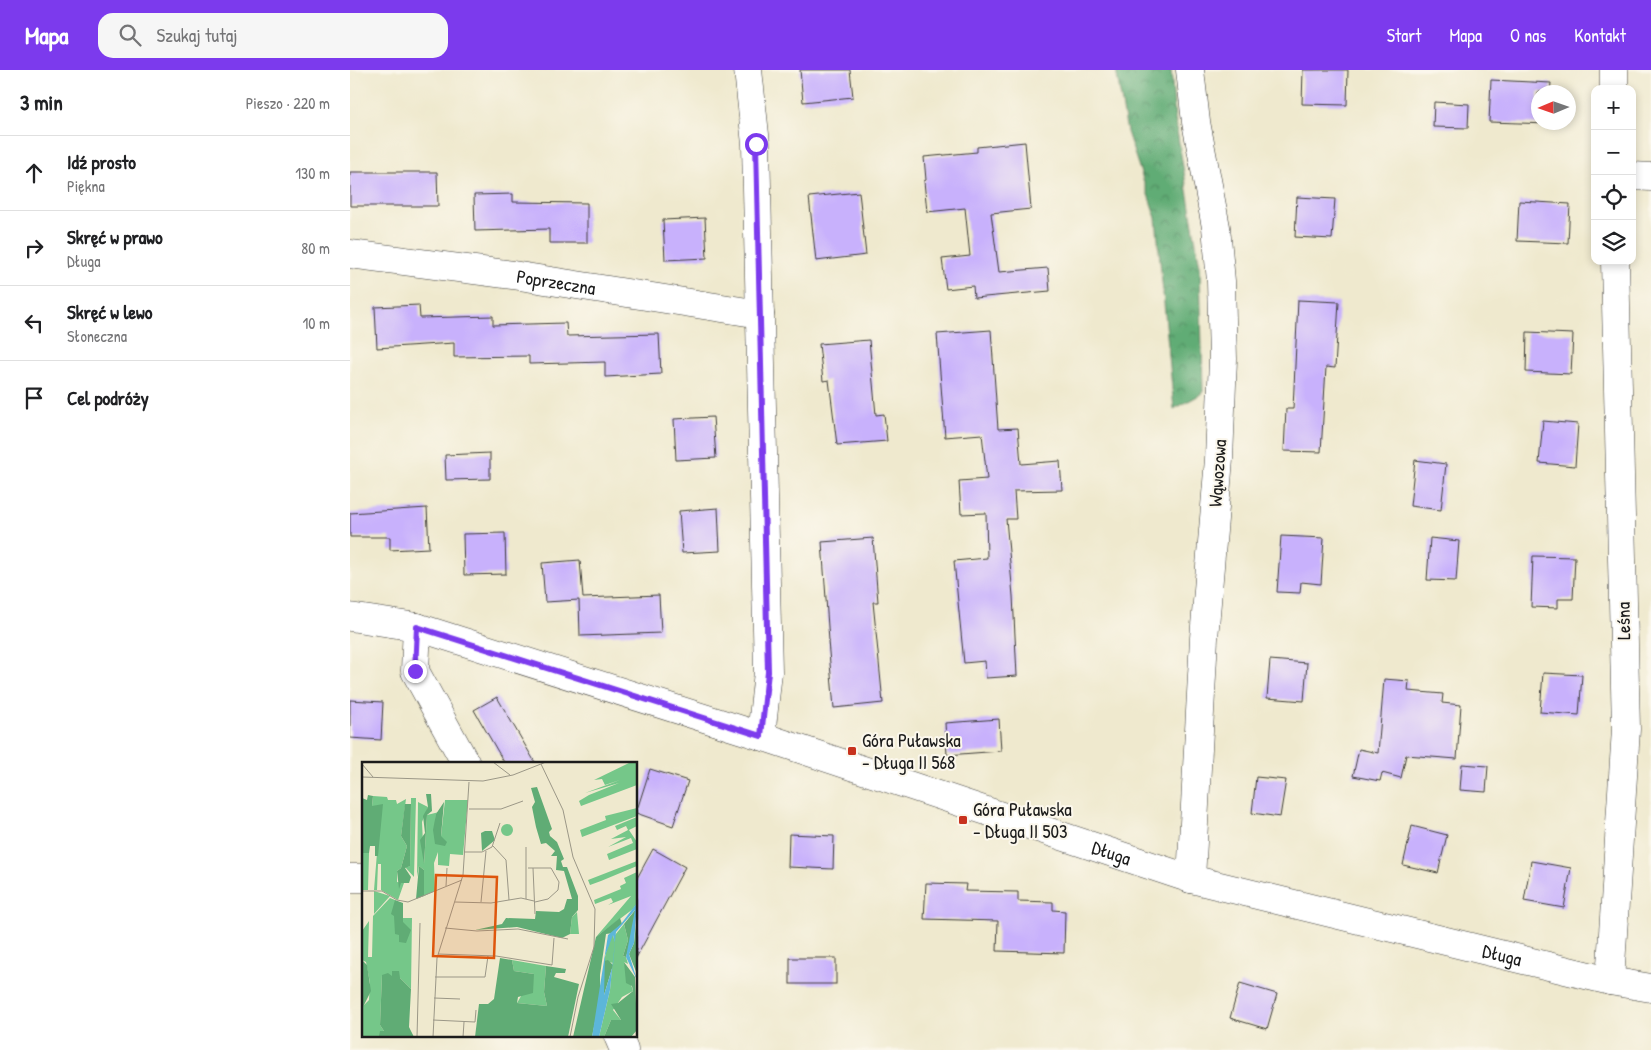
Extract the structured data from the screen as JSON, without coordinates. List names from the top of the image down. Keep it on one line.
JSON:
{"streets":{"street":["Poprzeczna","Wąwozowa","Leśna","Długa"]},"crossings":[["Wąwozowa","Długa"],["Leśna","Długa"]],"places":{"transit":["Góra Puławska - Długa II 568","Góra Puławska - Długa II 503"]},"north":"left","page":{"header":"Mapa","search":"Szukaj tutaj","nav":["Start","Mapa","O nas","Kontakt"],"heading":["3 min","Pieszo · 220 m"],"map_buttons":["+","−"],"list":[["Idź prosto","Piękna","130 m"],["Skręć w prawo","Długa","80 m"],["Skręć w lewo","Słoneczna","10 m"],"Cel podróży"]}}
